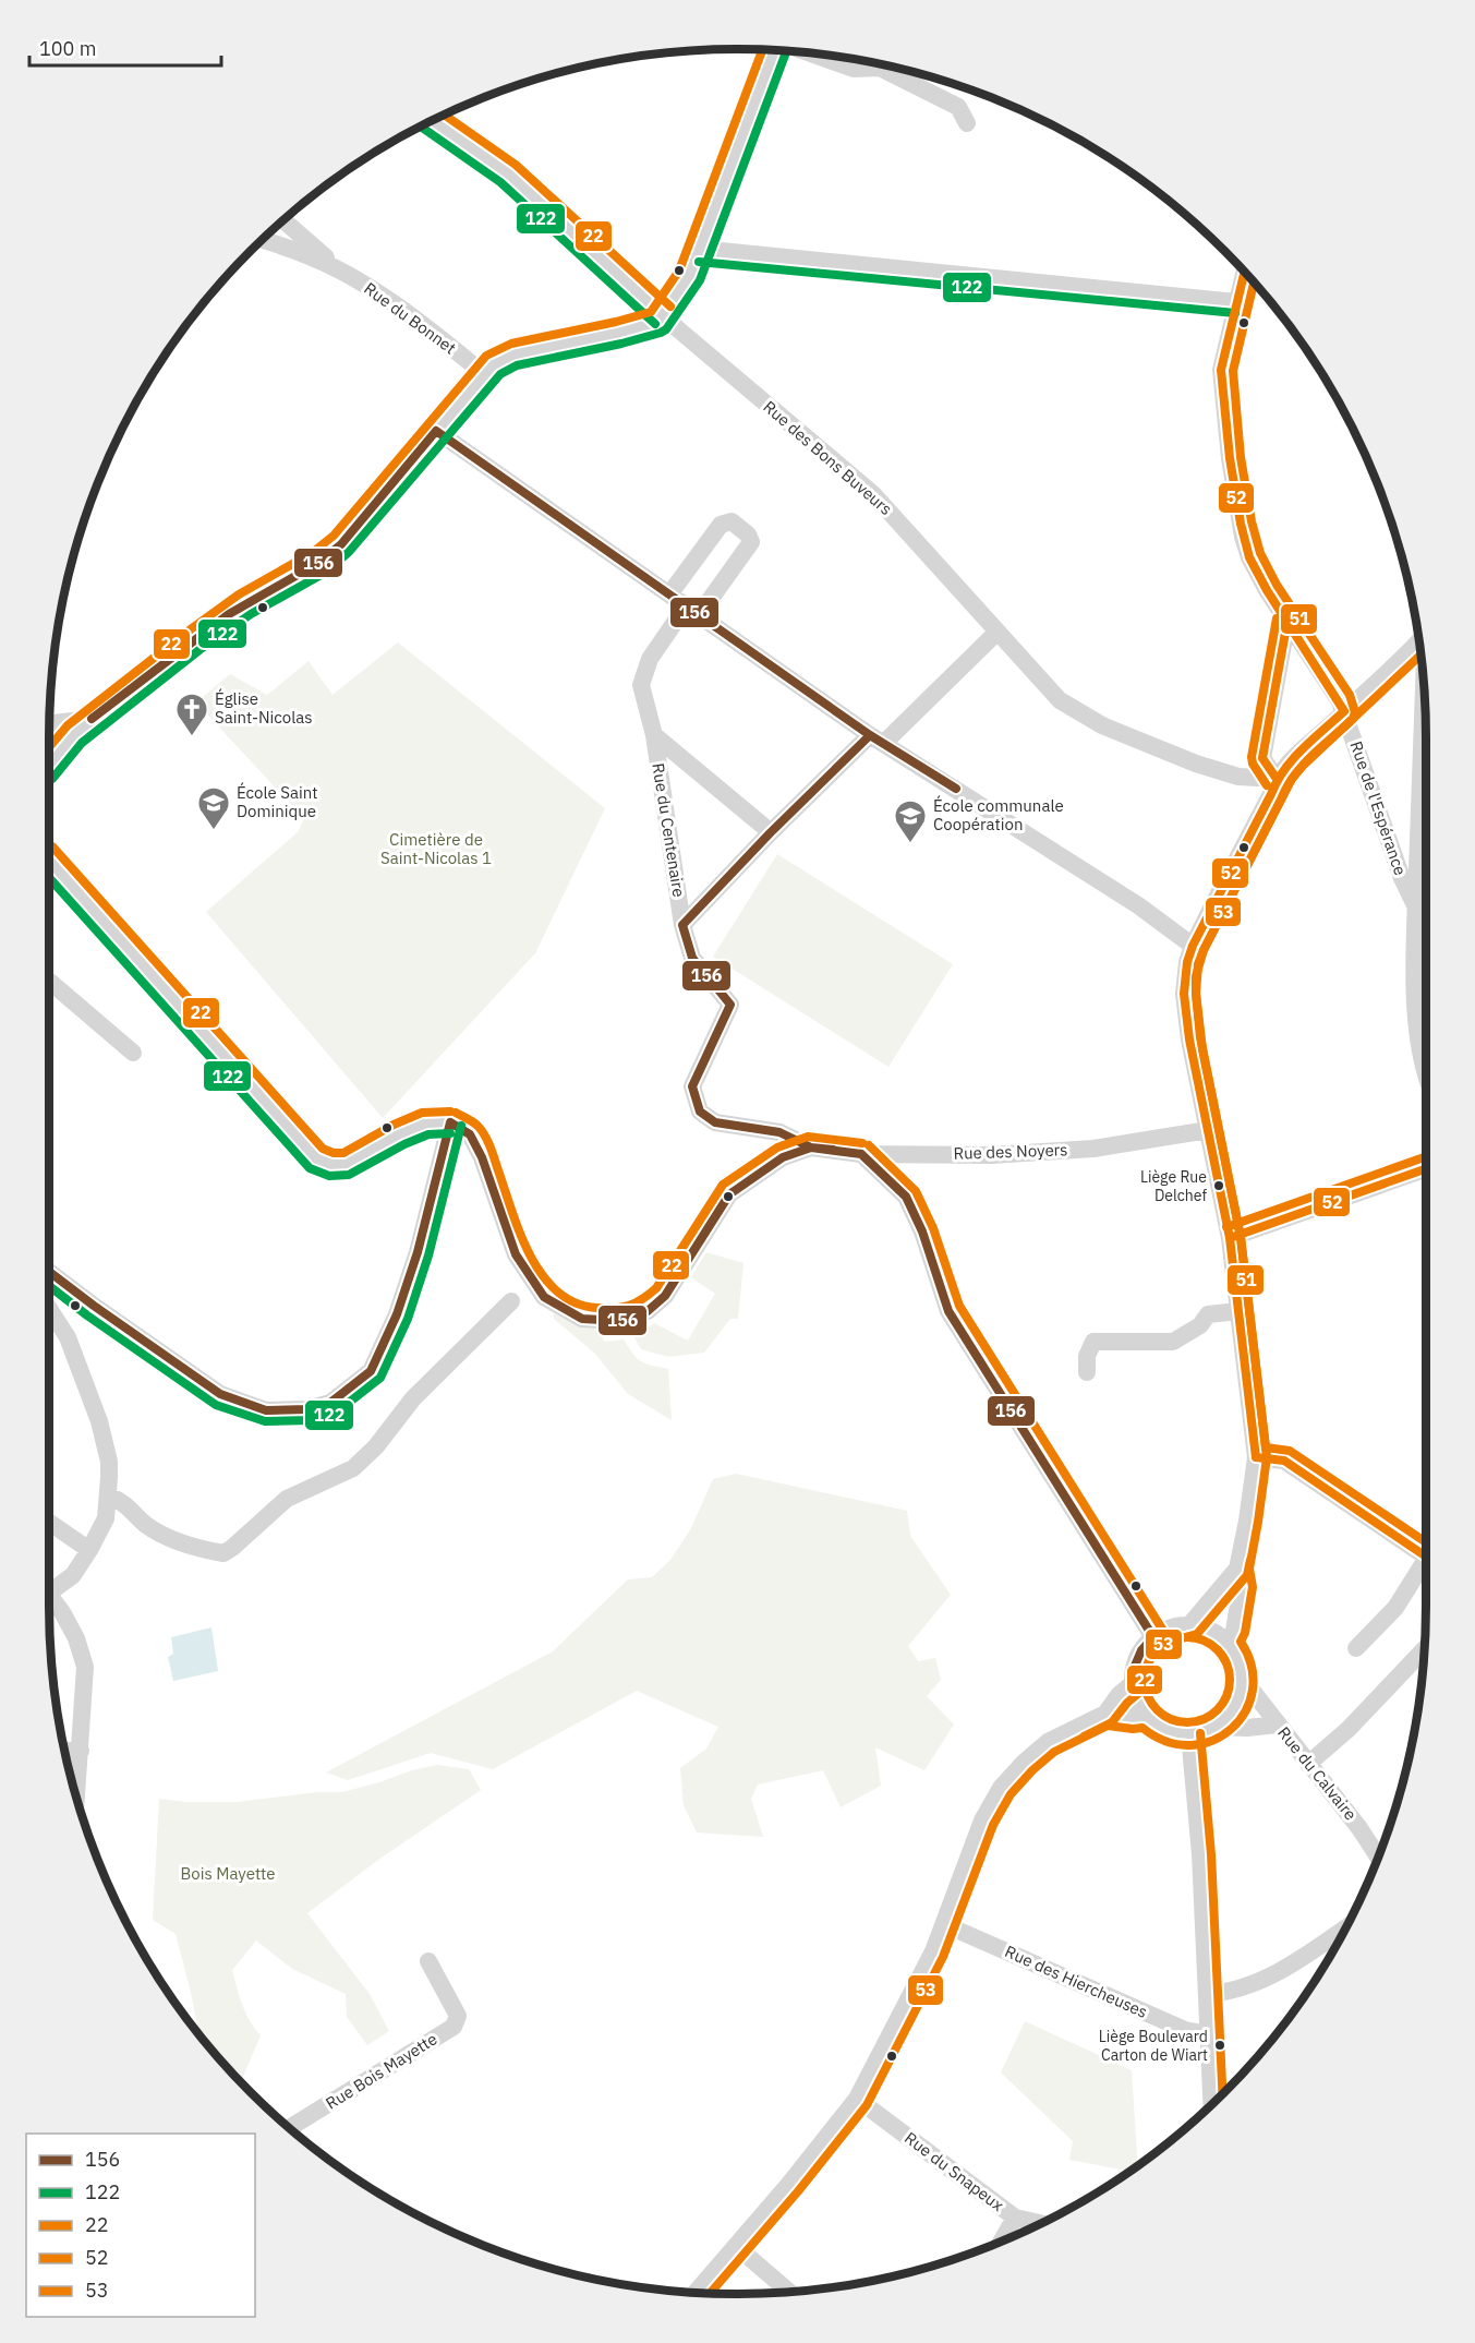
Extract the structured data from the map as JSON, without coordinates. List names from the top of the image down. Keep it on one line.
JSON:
{"streets":{"street":["Rue du Bonnet","Rue des Bons Buveurs","Rue de l'Espérance","Rue du Centenaire","Rue des Noyers","Rue du Calvaire","Rue des Hiercheuses","Rue Bois Mayette","Rue du Snapeux"]},"crossings":[["Rue du Centenaire","Rue des Noyers"]],"parks":["Cimetière de Saint-Nicolas 1","Bois Mayette"],"places":{"church":["Église Saint-Nicolas"],"school or university":["École Saint Dominique","École communale Coopération"],"other":["Liège Rue Delchef","Liège Boulevard Carton de Wiart"]},"lines":["transit line 22","transit line 122","transit line 52","transit line 51","transit line 156","transit line 53"],"legend":["156","122","22","52","53"],"scale_bar":"100 m"}
